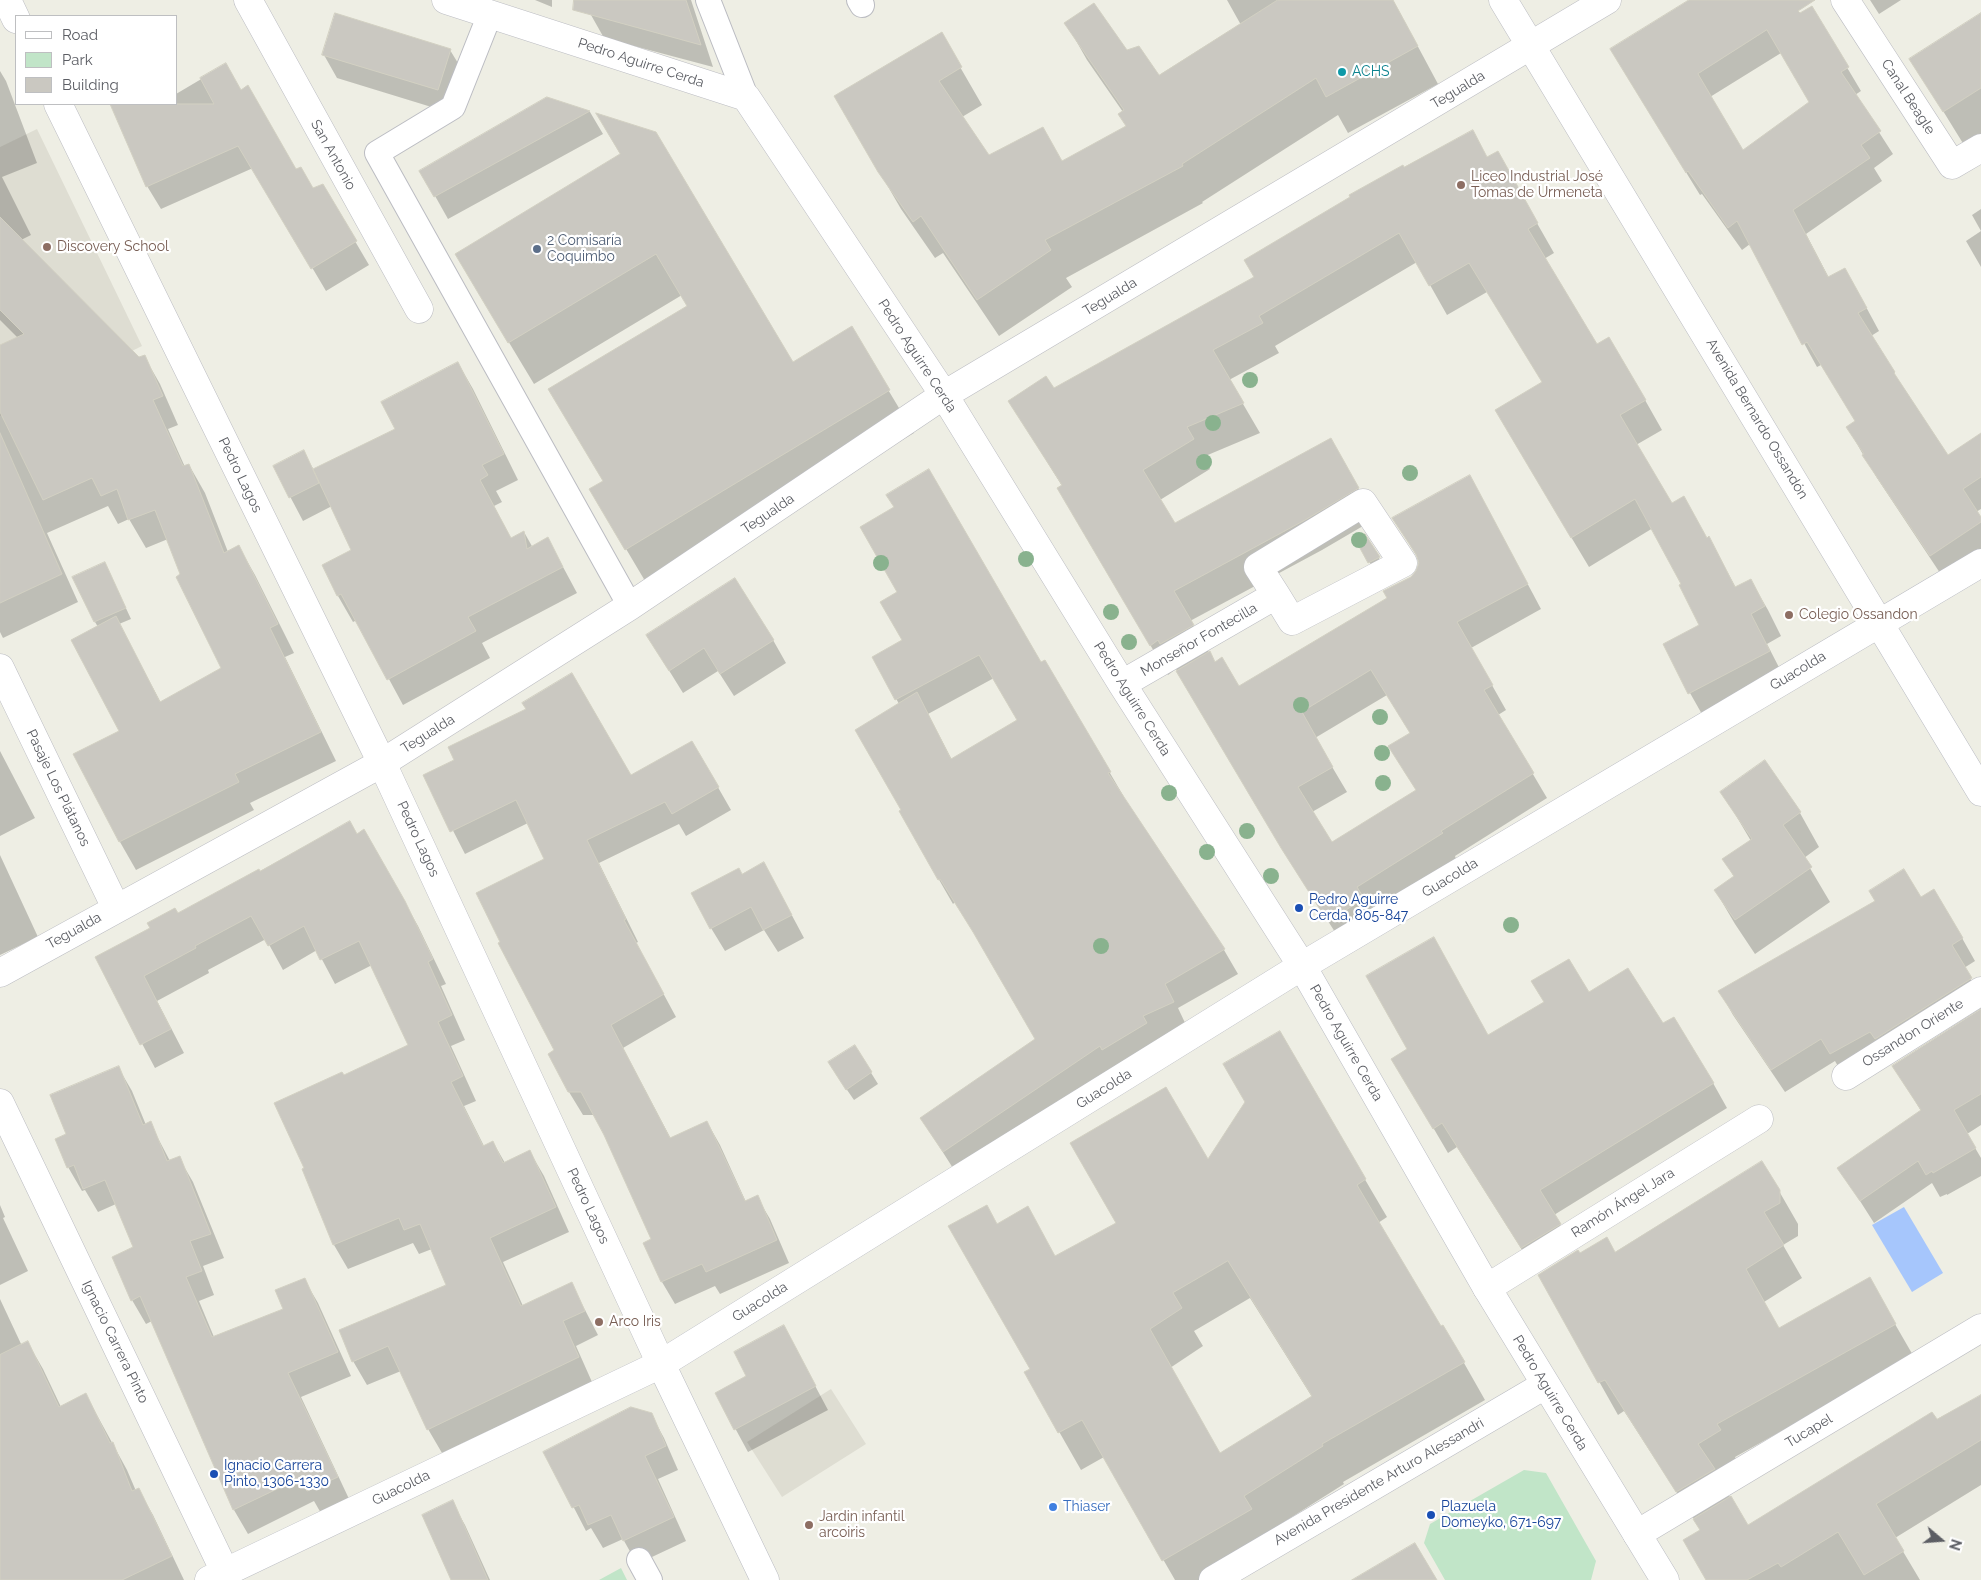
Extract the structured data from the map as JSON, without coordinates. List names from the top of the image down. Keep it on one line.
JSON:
{"streets":{"street":["Pedro Aguirre Cerda","Tegualda","Canal Beagle","San Antonio","Avenida Bernardo Ossandón","Pedro Lagos","Monseñor Fontecilla","Guacolda","Pasaje Los Plátanos","Ossandon Oriente","Ramón Ángel Jara","Ignacio Carrera Pinto","Tucapel","Avenida Presidente Arturo Alessandri"]},"crossings":[["Pedro Aguirre Cerda","Tegualda"],["Pedro Aguirre Cerda","Monseñor Fontecilla"],["Pedro Aguirre Cerda","Guacolda"],["Pedro Aguirre Cerda","Ramón Ángel Jara"],["Pedro Aguirre Cerda","Tucapel"],["Pedro Aguirre Cerda","Avenida Presidente Arturo Alessandri"],["Tegualda","Avenida Bernardo Ossandón"],["Tegualda","Pedro Lagos"],["Tegualda","Pasaje Los Plátanos"],["Avenida Bernardo Ossandón","Guacolda"],["Pedro Lagos","Guacolda"],["Guacolda","Ignacio Carrera Pinto"]],"places":["ACHS","Liceo Industrial José Tomas de Urmeneta","Discovery School","2 Comisaría Coquimbo","Colegio Ossandon","Pedro Aguirre Cerda, 805-847","Arco Iris","Ignacio Carrera Pinto, 1306-1330","Thiaser","Plazuela Domeyko, 671-697","Jardin infantil arcoiris"],"legend":["Road","Park","Building"],"north":"right"}
